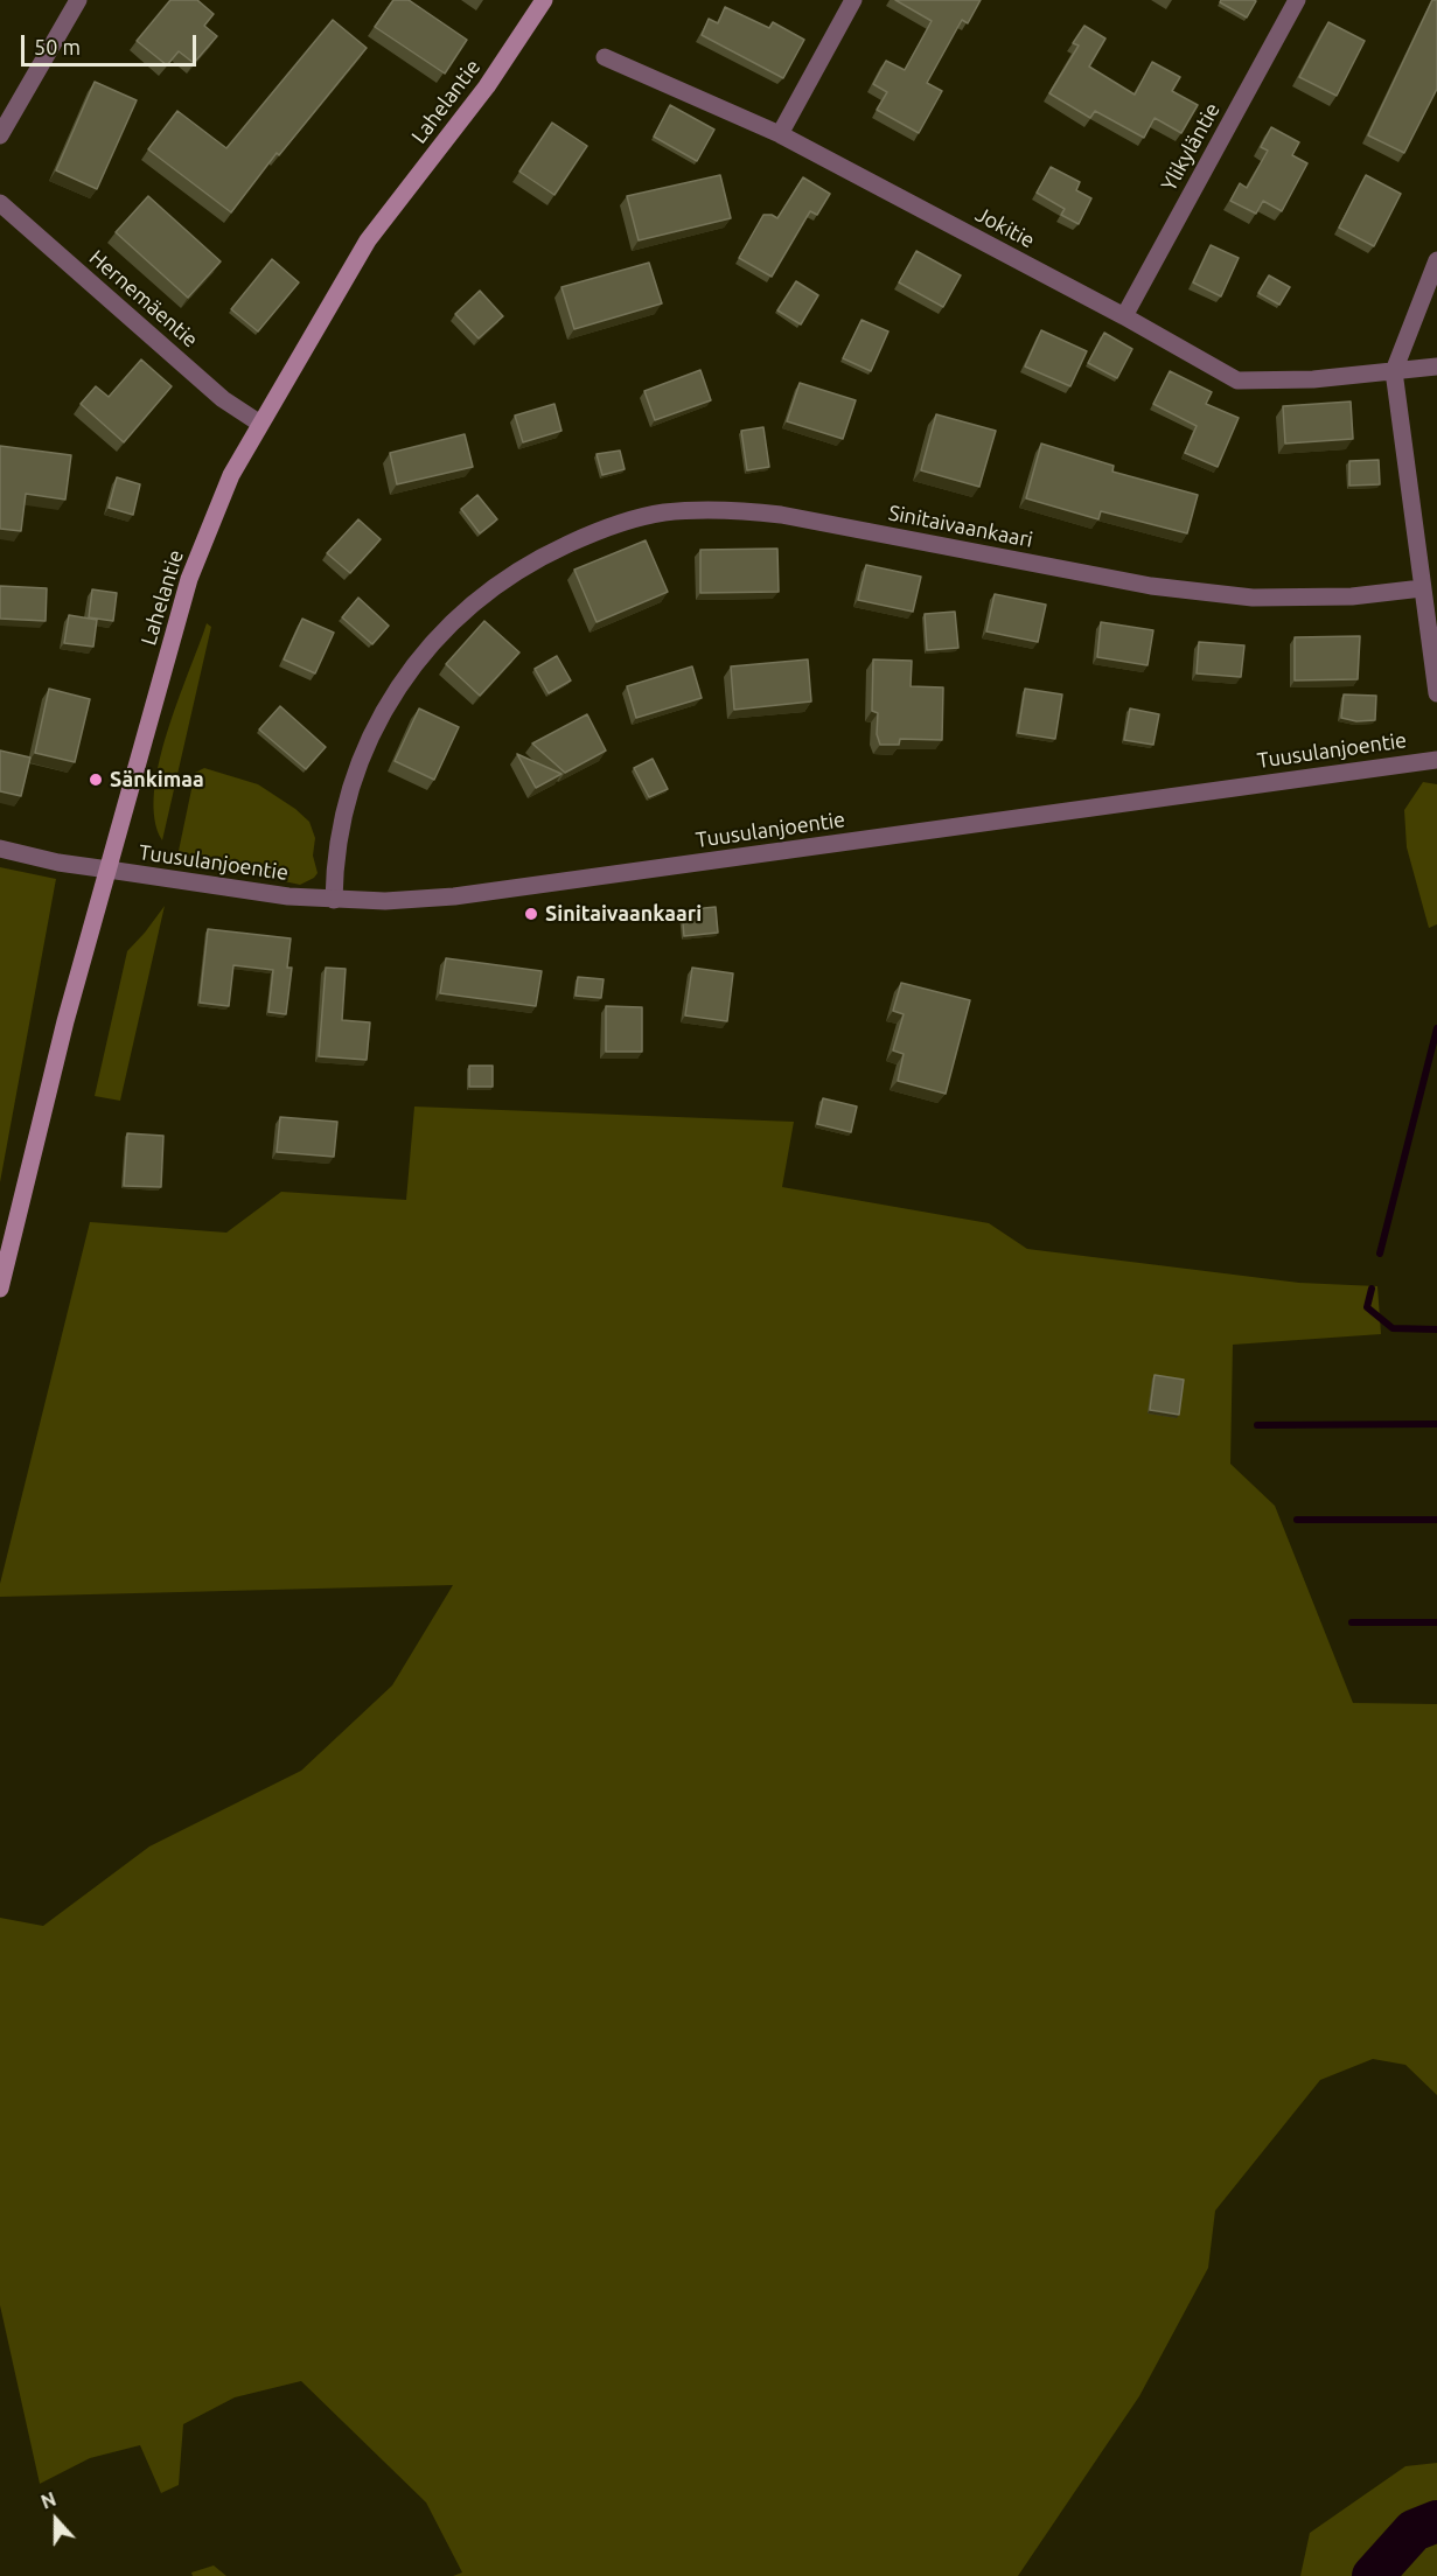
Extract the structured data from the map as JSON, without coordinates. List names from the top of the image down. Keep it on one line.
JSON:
{"streets":{"main road":["Lahelantie"],"street":["Ylikyläntie","Jokitie","Hernemäentie","Sinitaivaankaari","Tuusulanjoentie"]},"crossings":[["Lahelantie","Hernemäentie"],["Lahelantie","Tuusulanjoentie"],["Ylikyläntie","Jokitie"],["Sinitaivaankaari","Tuusulanjoentie"]],"places":["Sänkimaa","Sinitaivaankaari"],"scale_bar":"50 m","north":"top"}
